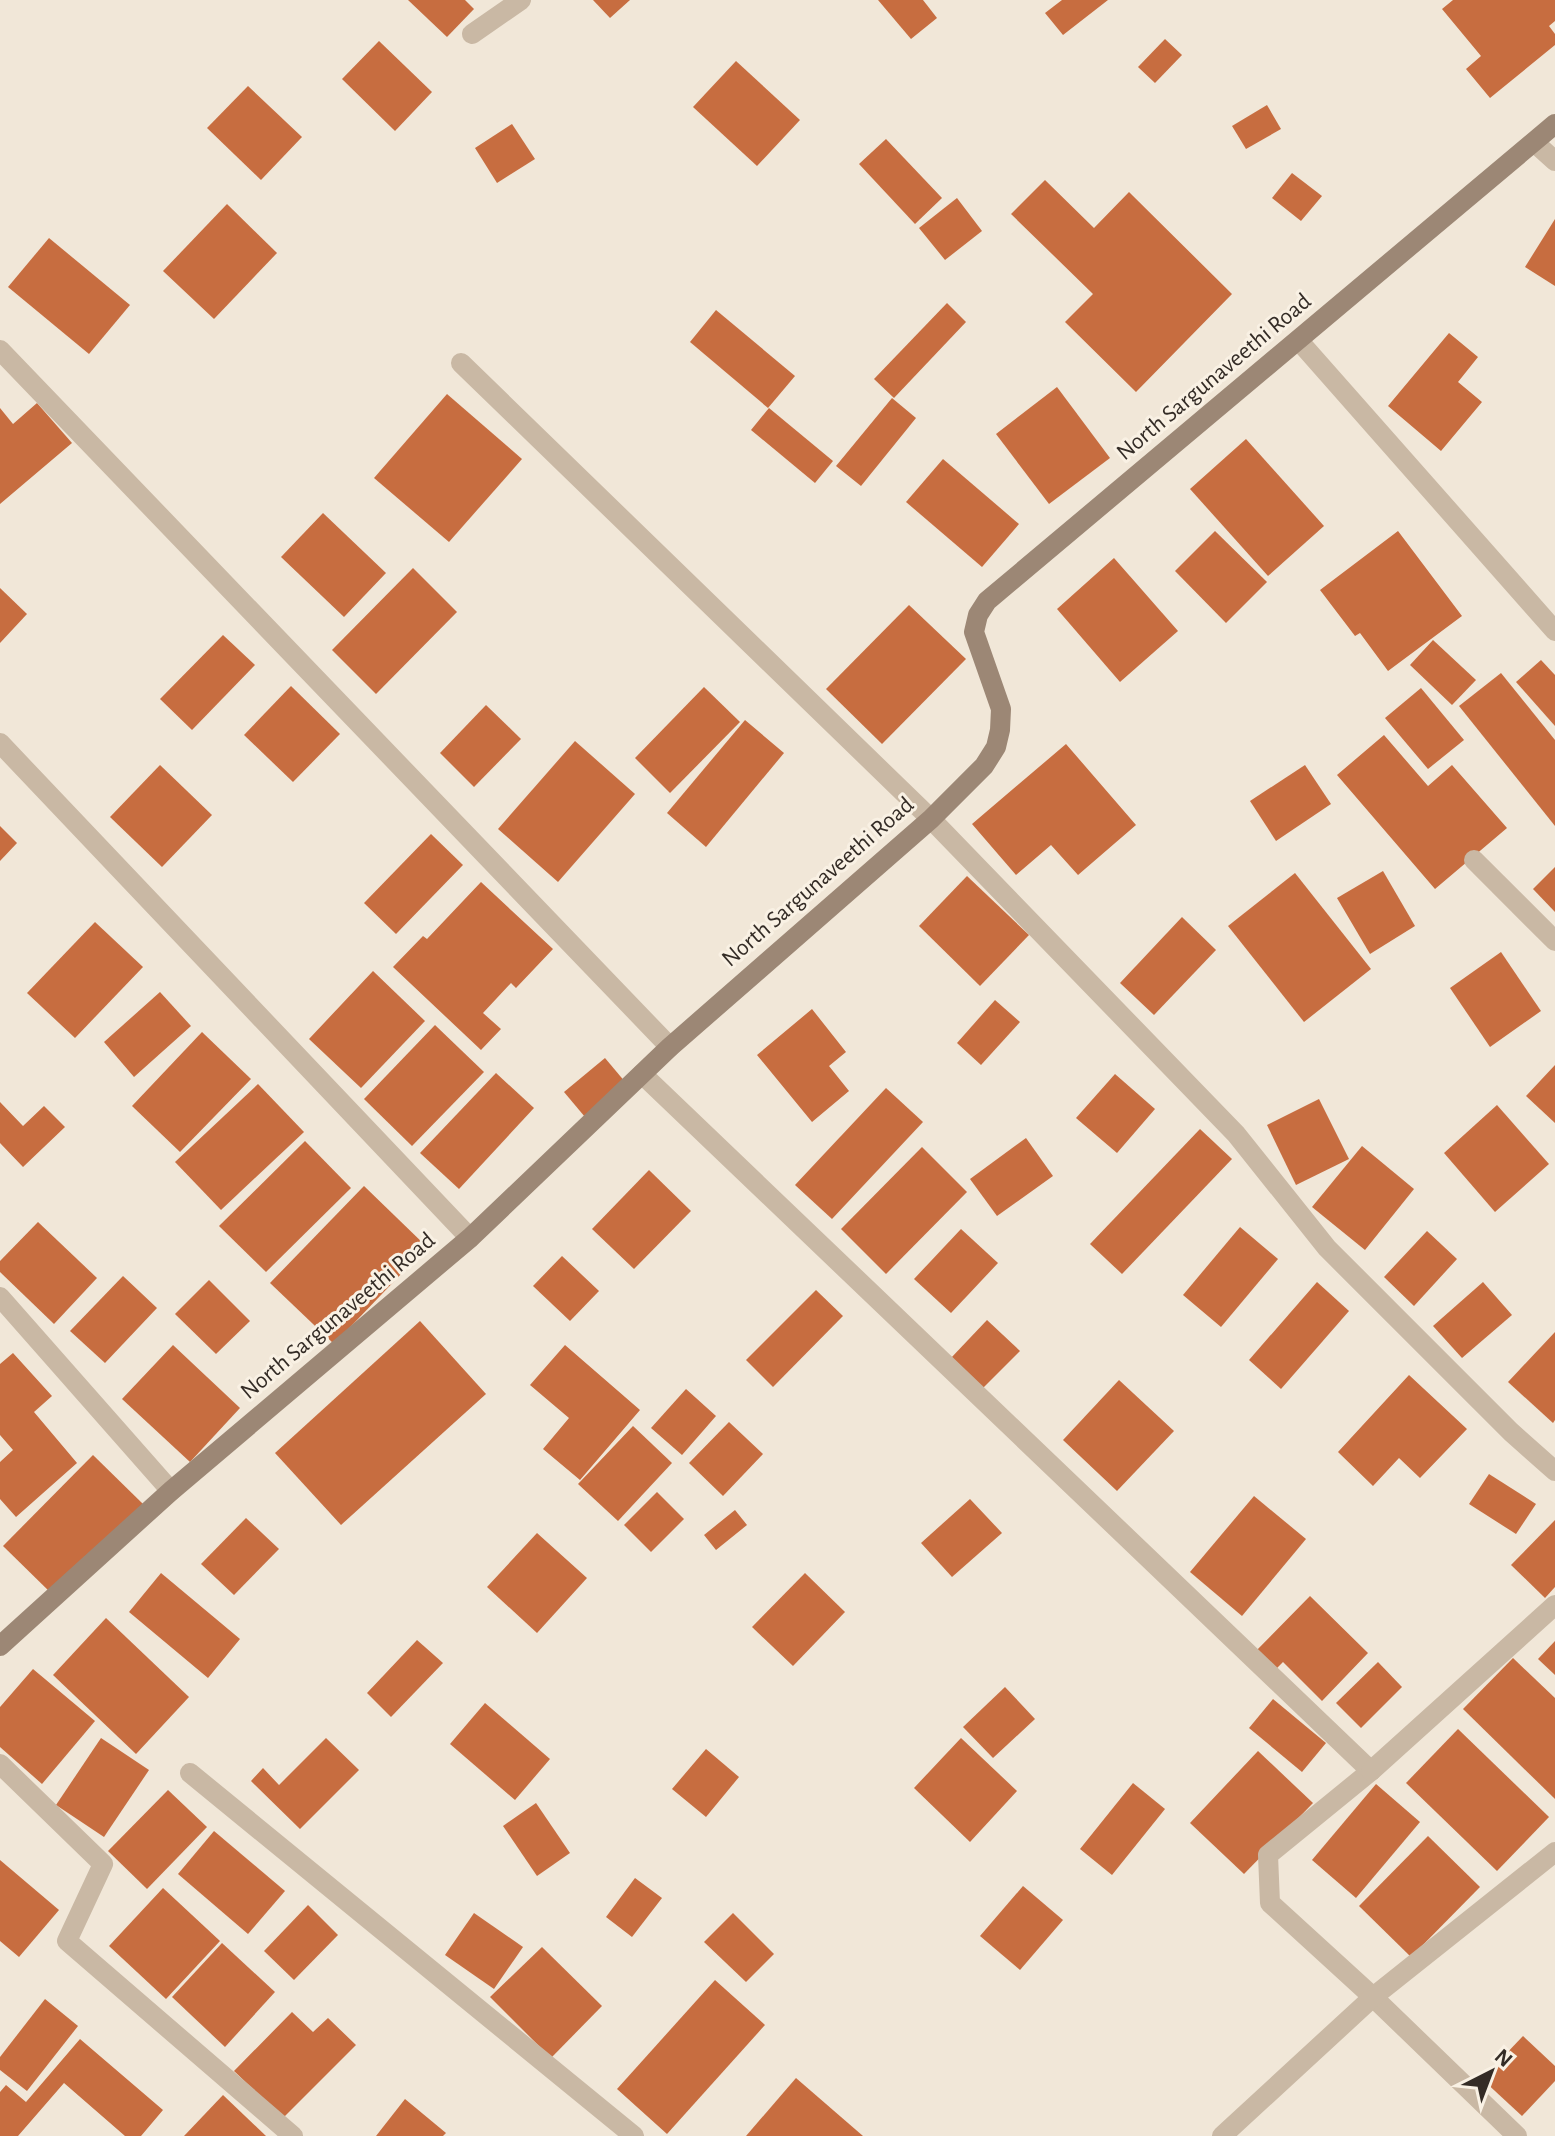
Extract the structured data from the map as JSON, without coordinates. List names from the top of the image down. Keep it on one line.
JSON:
{"streets":{"street":["North Sargunaveethi Road"]},"north":"top right"}
